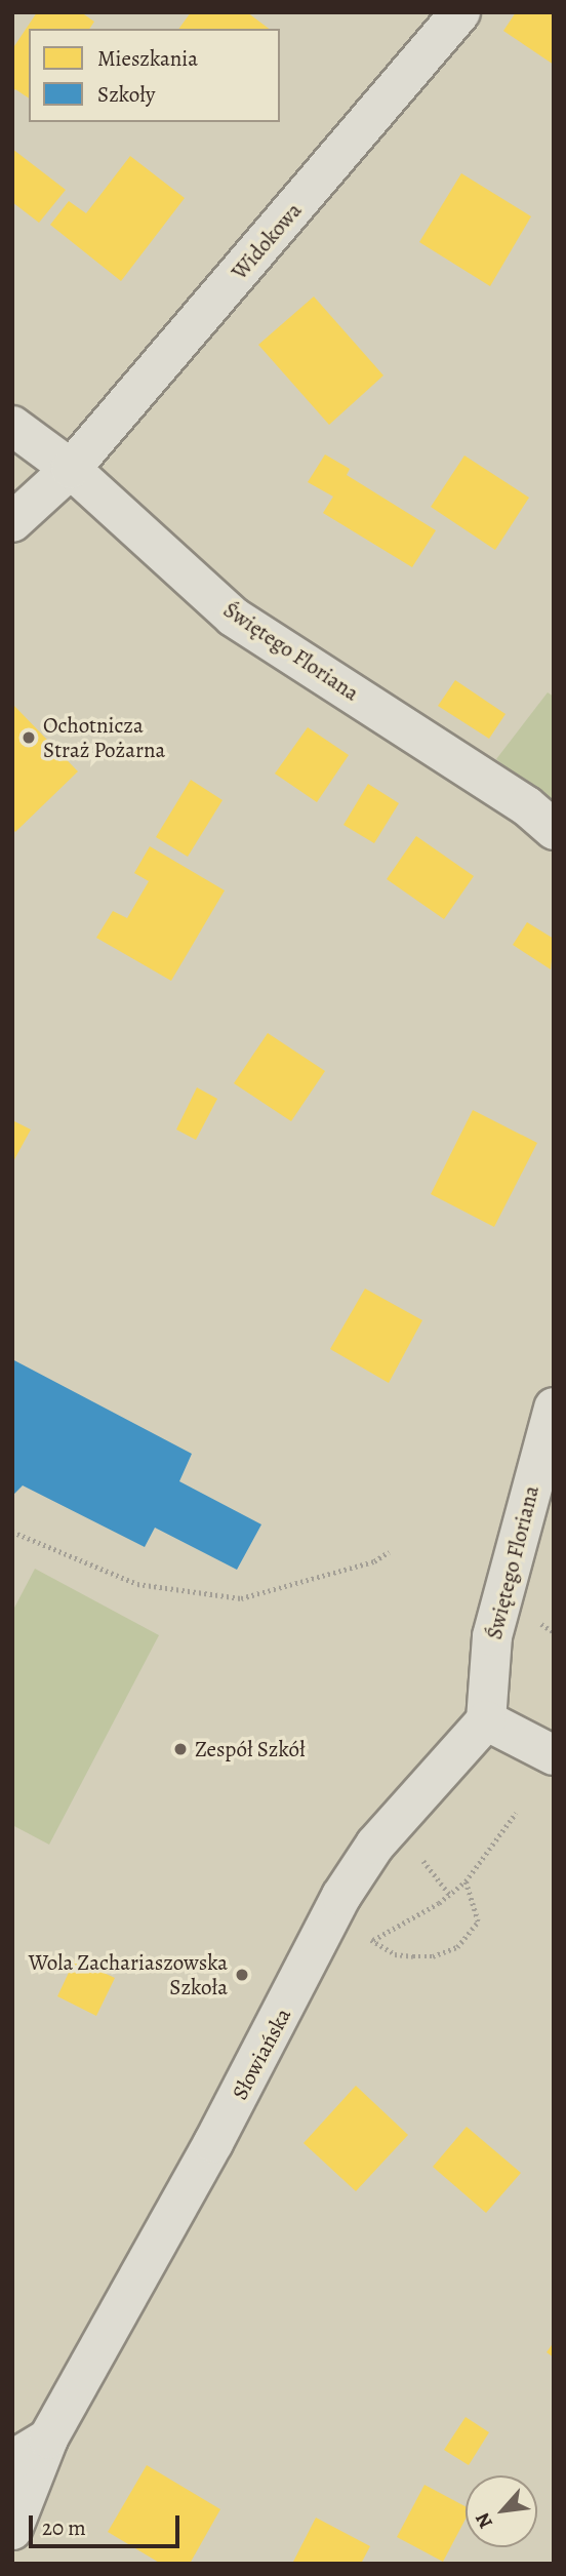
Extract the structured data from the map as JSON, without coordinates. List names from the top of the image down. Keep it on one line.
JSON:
{"streets":{"street":["Widokowa","Świętego Floriana","Słowiańska"]},"crossings":[["Widokowa","Świętego Floriana"],["Świętego Floriana","Słowiańska"]],"places":["Ochotnicza Straż Pożarna","Zespół Szkół","Wola Zachariaszowska Szkoła"],"legend":["Mieszkania","Szkoły"],"scale_bar":"20 m","north":"bottom left"}
